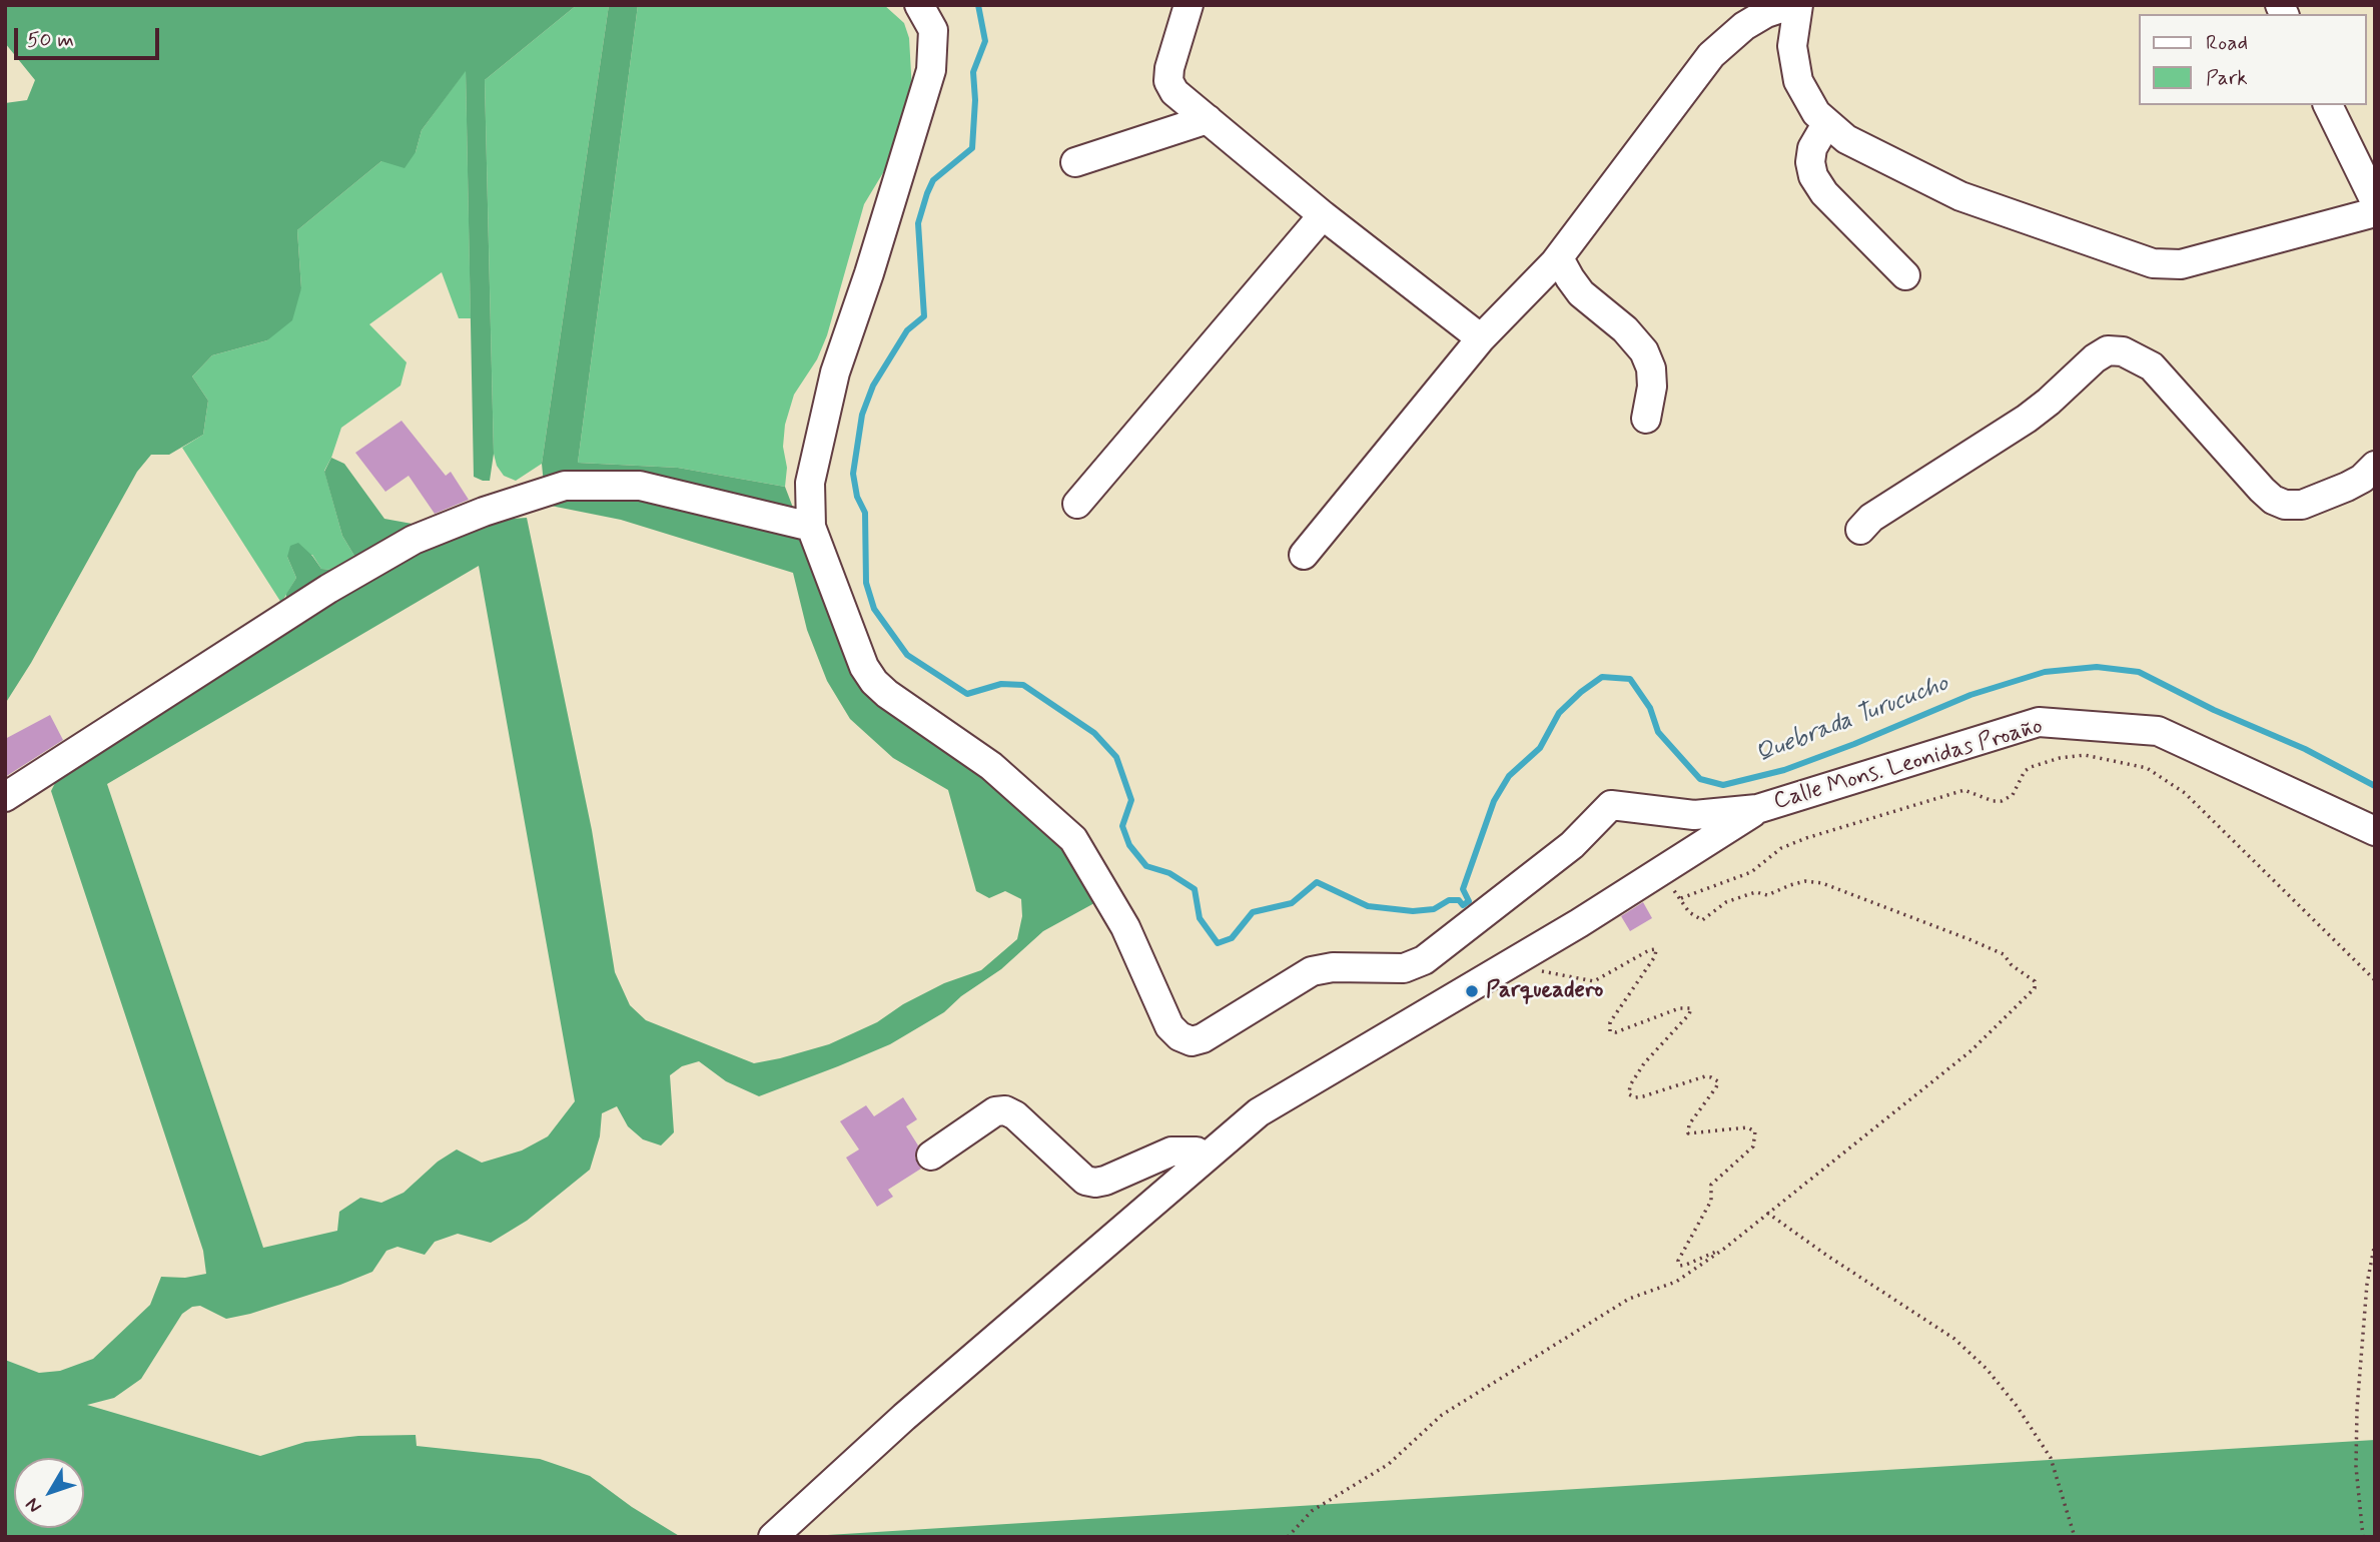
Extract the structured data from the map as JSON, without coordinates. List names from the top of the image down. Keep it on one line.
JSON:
{"streets":{"street":["Calle Mons. Leonidas Proaño"]},"water":["Quebrada Turucucho"],"places":["Parqueadero"],"legend":["Road","Park"],"scale_bar":"50 m","north":"bottom left"}
